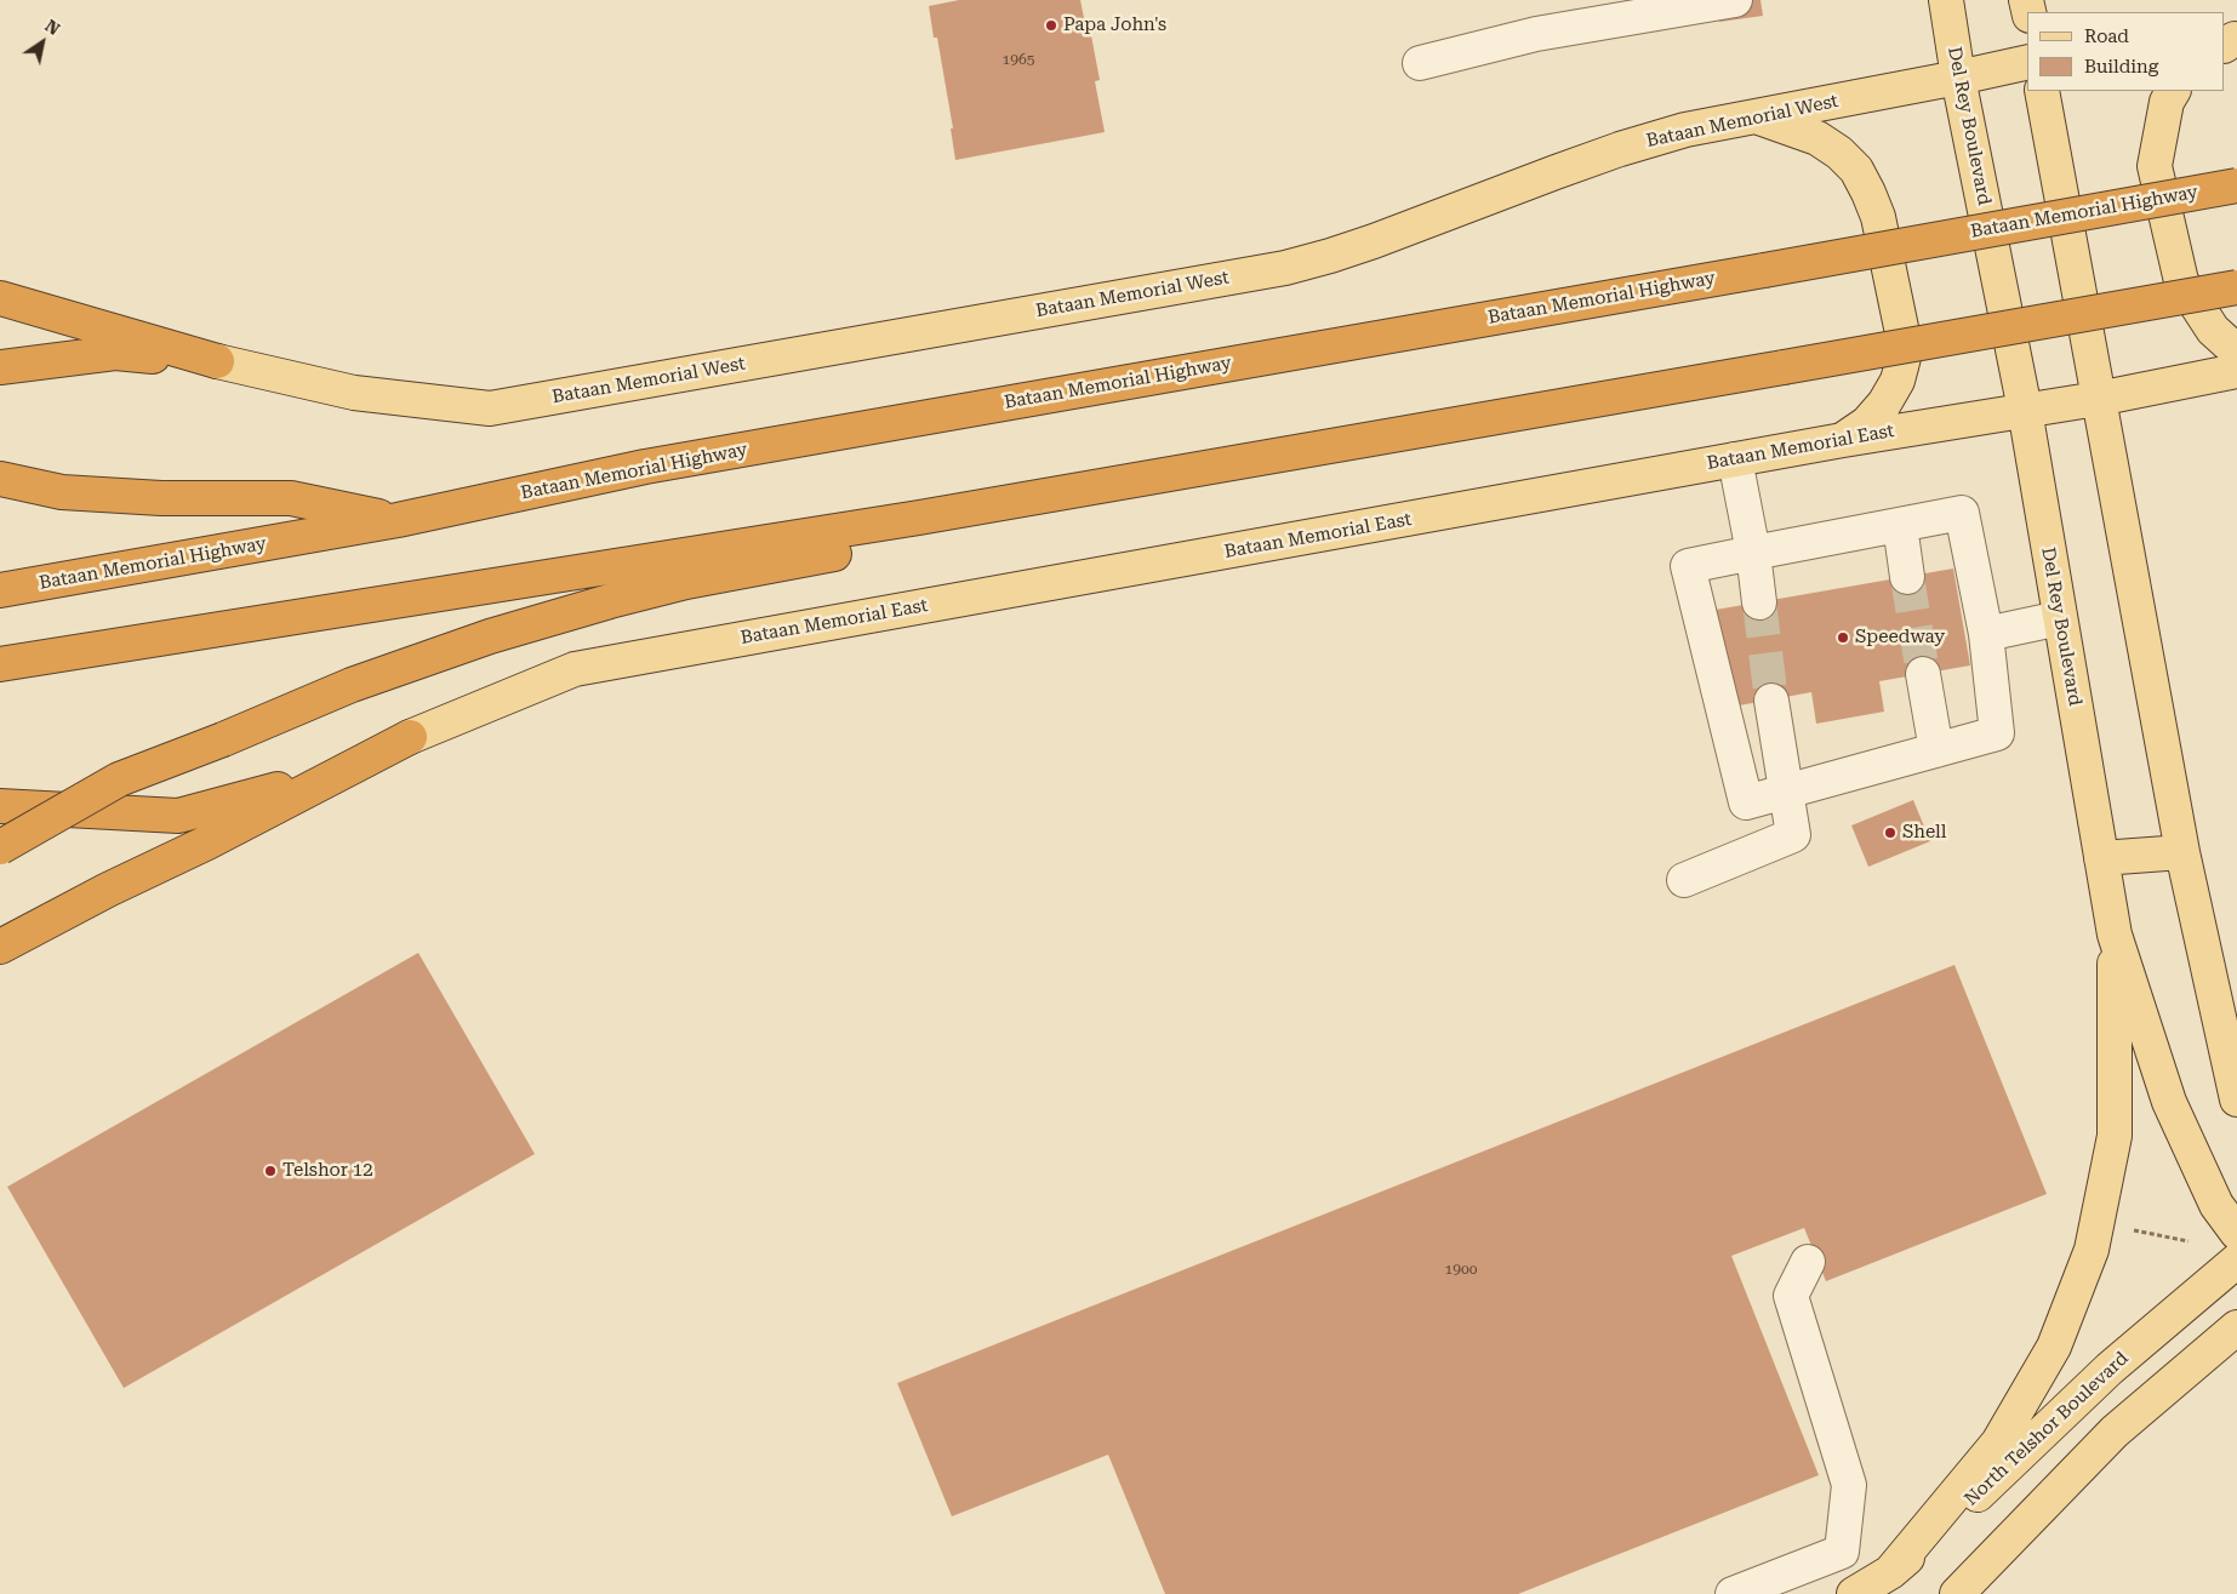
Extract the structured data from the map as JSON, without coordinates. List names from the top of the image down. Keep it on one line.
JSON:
{"streets":{"highway":["Bataan Memorial Highway"],"main road":["Bataan Memorial West","Del Rey Boulevard","Bataan Memorial East","North Telshor Boulevard"]},"crossings":[["Bataan Memorial West","Del Rey Boulevard"],["Del Rey Boulevard","Bataan Memorial East"]],"places":["Papa John's","Speedway","Shell","Telshor 12"],"house_numbers":["1965","1900"],"legend":["Road","Building"],"north":"top right"}
